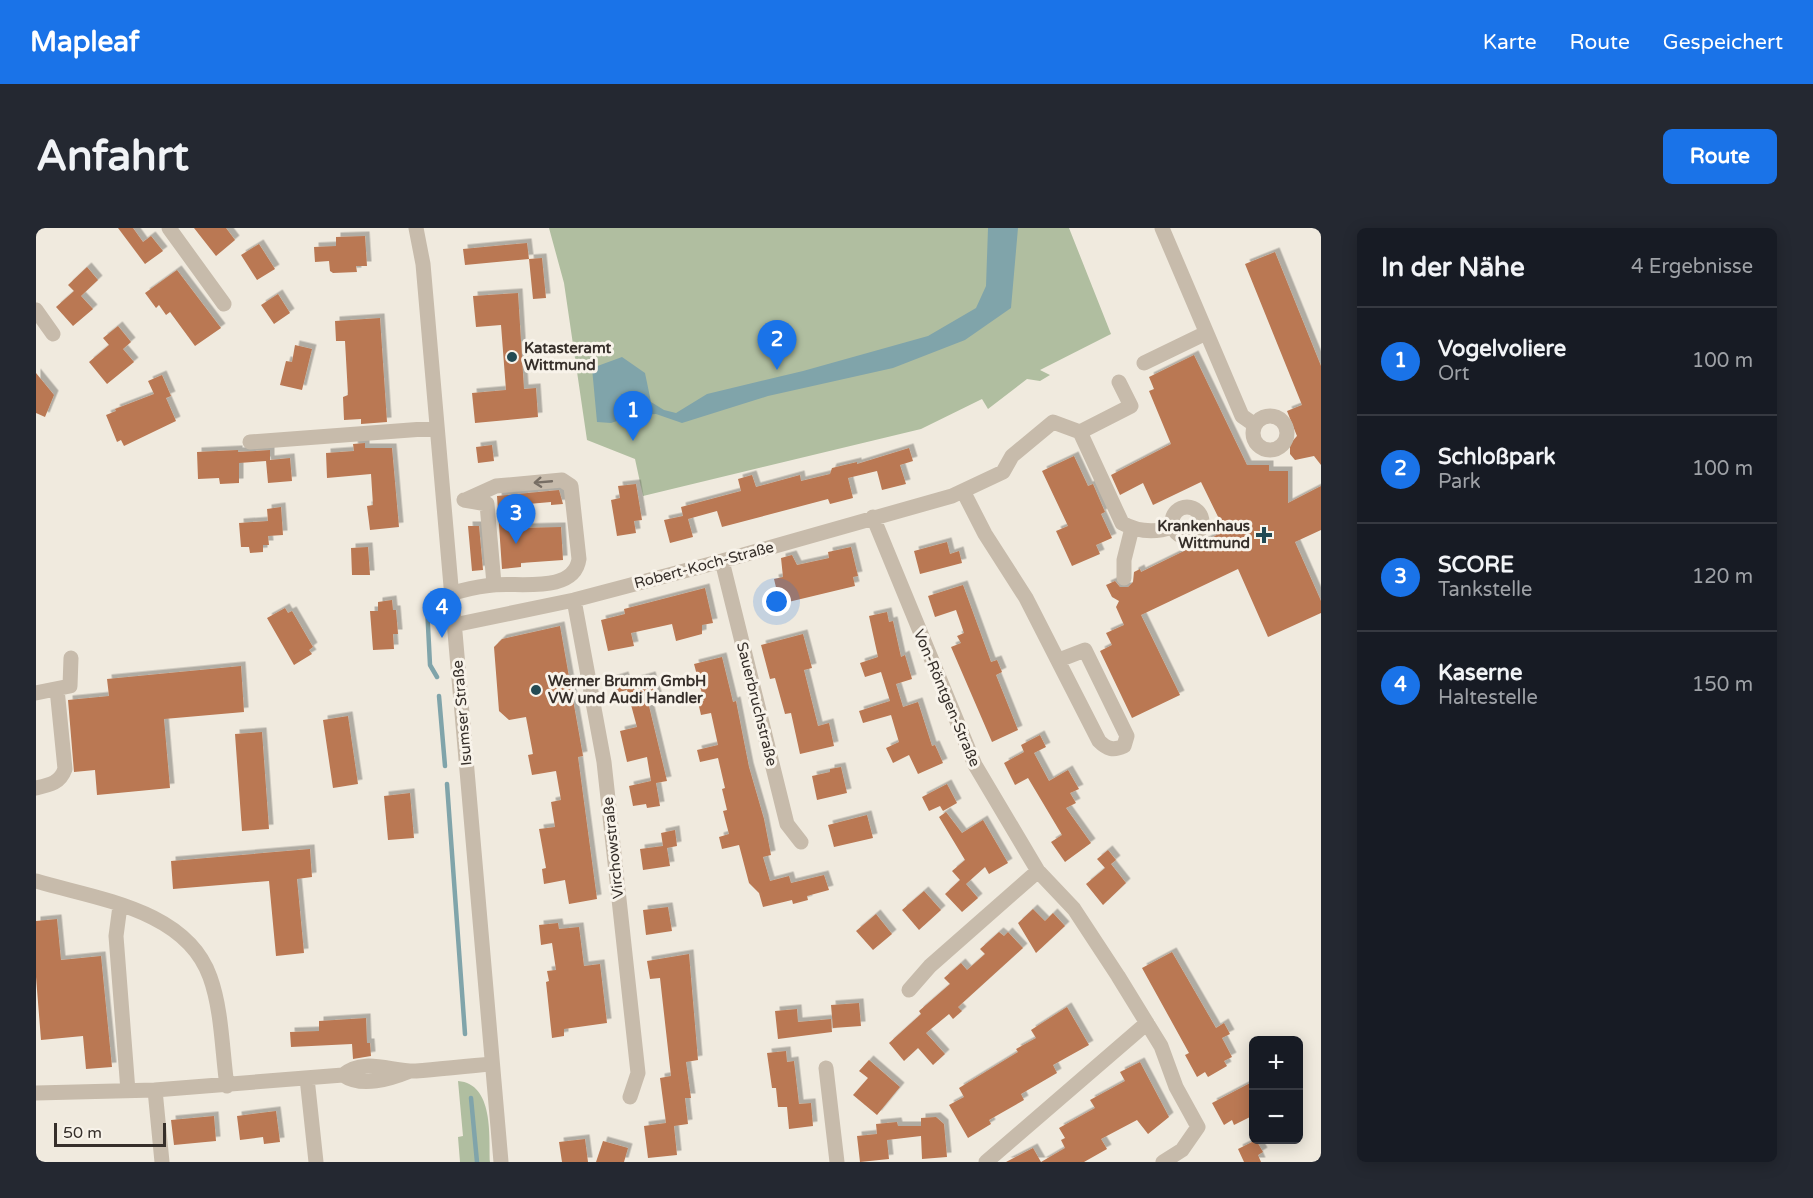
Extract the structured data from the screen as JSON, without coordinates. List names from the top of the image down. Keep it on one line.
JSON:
{"streets":{"street":["Robert-Koch-Straße","Von-Röntgen-Straße","Sauerbruchstraße","Isumser Straße","Virchowstraße"]},"crossings":[["Robert-Koch-Straße","Von-Röntgen-Straße"],["Robert-Koch-Straße","Sauerbruchstraße"],["Robert-Koch-Straße","Isumser Straße"],["Robert-Koch-Straße","Virchowstraße"]],"places":{"other":["Katasteramt Wittmund","Werner Brumm GmbH VW und Audi Handler"],"health":["Krankenhaus Wittmund"]},"scale_bar":"50 m","page":{"header":"Mapleaf","nav":["Karte","Route","Gespeichert"],"buttons":"Route","title":"Anfahrt","heading":["In der Nähe","4 Ergebnisse"],"list":[{"mark":"1","name":"Vogelvoliere","note":"Ort","value":"100 m"},{"mark":"2","name":"Schloßpark","note":"Park","value":"100 m"},{"mark":"3","name":"SCORE","note":"Tankstelle","value":"120 m"},{"mark":"4","name":"Kaserne","note":"Haltestelle","value":"150 m"}],"pins":["2","1","3","4"],"map_buttons":["+","−"],"scale":"50 m"}}
